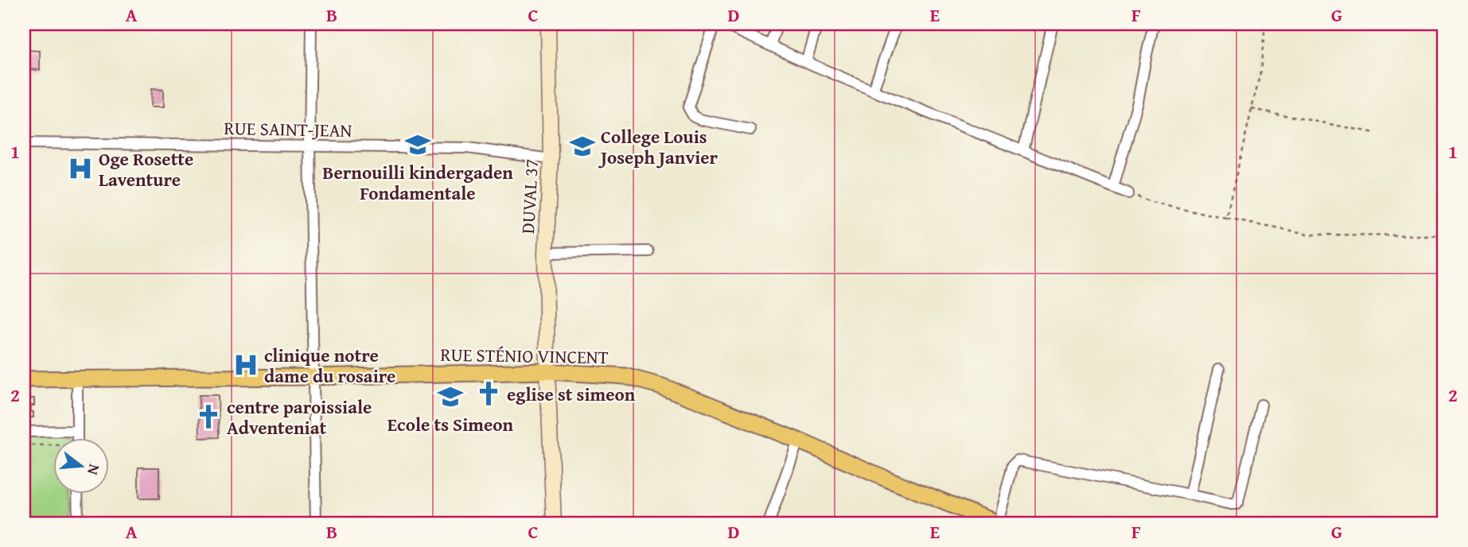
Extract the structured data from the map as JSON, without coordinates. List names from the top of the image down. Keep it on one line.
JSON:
{"streets":{"main road":["RUE STÉNIO VINCENT"],"street":["RUE SAINT-JEAN","DUVAL 37"]},"crossings":[["RUE SAINT-JEAN","DUVAL 37"],["DUVAL 37","RUE STÉNIO VINCENT"]],"places":{"school or university":["Bernouilli kindergaden Fondamentale","College Louis Joseph Janvier","Ecole ts Simeon"],"hospital":["Oge Rosette Laventure","clinique notre dame du rosaire"],"church":["eglise st simeon","centre paroissiale Adventeniat"]},"north":"right","grid":{"columns":["A","B","C","D","E","F","G"],"rows":["1","2"]}}
